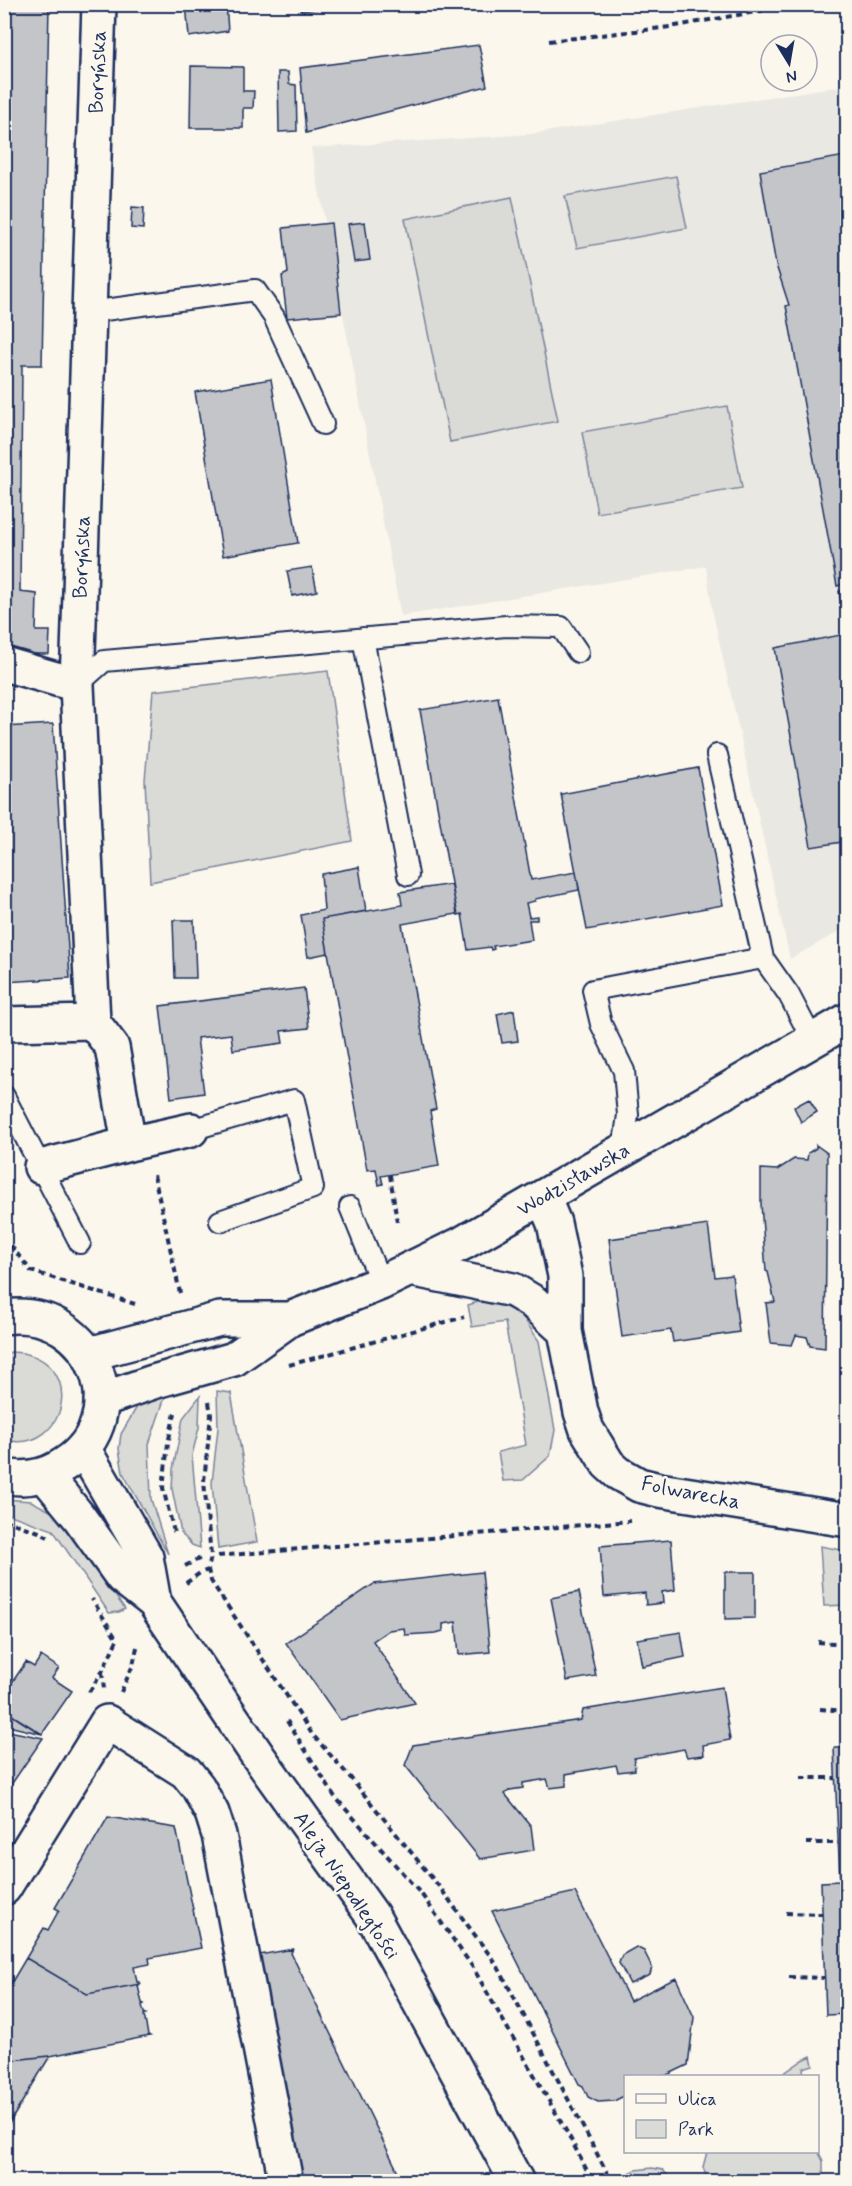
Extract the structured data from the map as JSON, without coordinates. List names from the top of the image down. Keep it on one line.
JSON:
{"streets":{"street":["Boryńska","Wodzisławska","Folwarecka","Aleja Niepodległości"]},"crossings":[["Wodzisławska","Folwarecka"]],"legend":["Ulica","Park"],"north":"bottom"}
